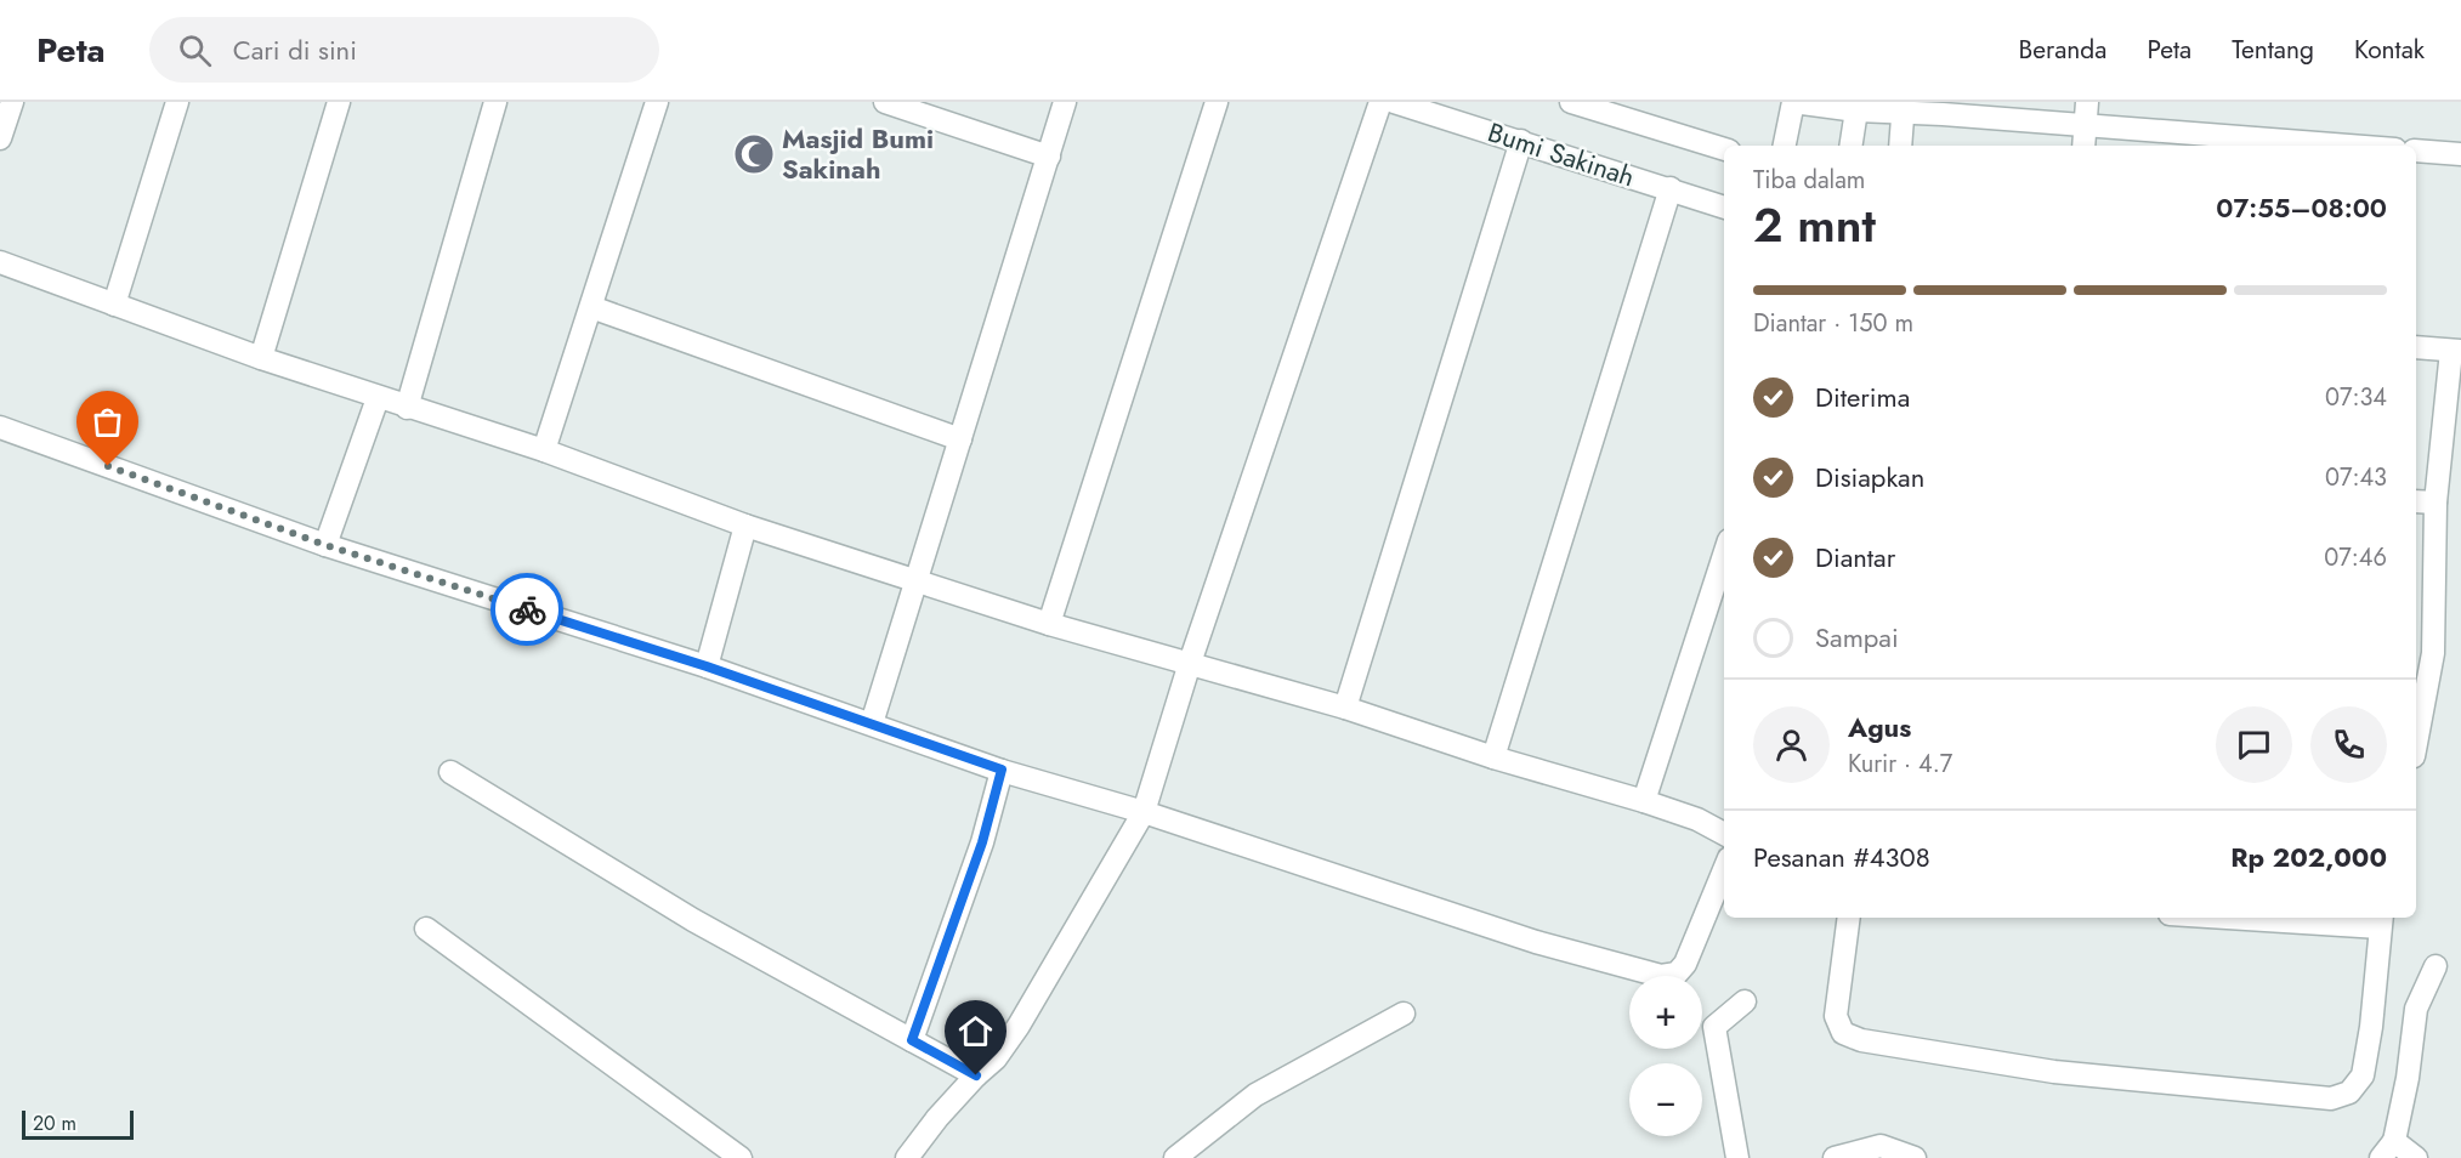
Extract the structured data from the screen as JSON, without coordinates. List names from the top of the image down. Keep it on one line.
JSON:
{"streets":{"street":["Bumi Sakinah"]},"places":{"mosque":["Masjid Bumi Sakinah"]},"scale_bar":"20 m","page":{"header":"Peta","search":"Cari di sini","nav":["Beranda","Peta","Tentang","Kontak"],"heading":["2 mnt","Tiba dalam","07:55–08:00"],"panel":["Agus","Kurir · 4.7","Pesanan #4308","Rp 202,000"],"bar":"Diantar · 150 m","list":[["Diterima","07:34"],["Disiapkan","07:43"],["Diantar","07:46"],"Sampai"],"map_buttons":["+","−"],"scale":"20 m"}}
